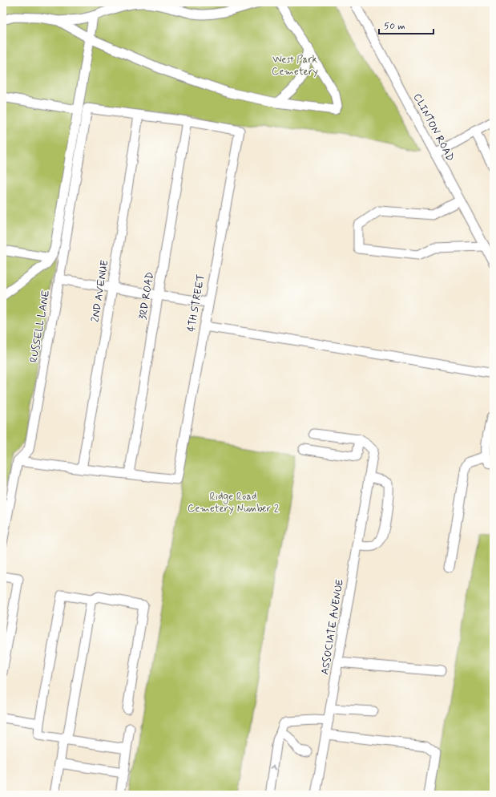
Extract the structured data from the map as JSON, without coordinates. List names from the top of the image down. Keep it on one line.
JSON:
{"streets":{"street":["CLINTON ROAD","2ND AVENUE","3RD ROAD","4TH STREET","RUSSELL LANE","ASSOCIATE AVENUE"]},"crossings":[["2ND AVENUE","RUSSELL LANE"],["3RD ROAD","4TH STREET"]],"parks":["West Park Cemetery","Ridge Road Cemetery Number 2"],"scale_bar":"50 m"}
